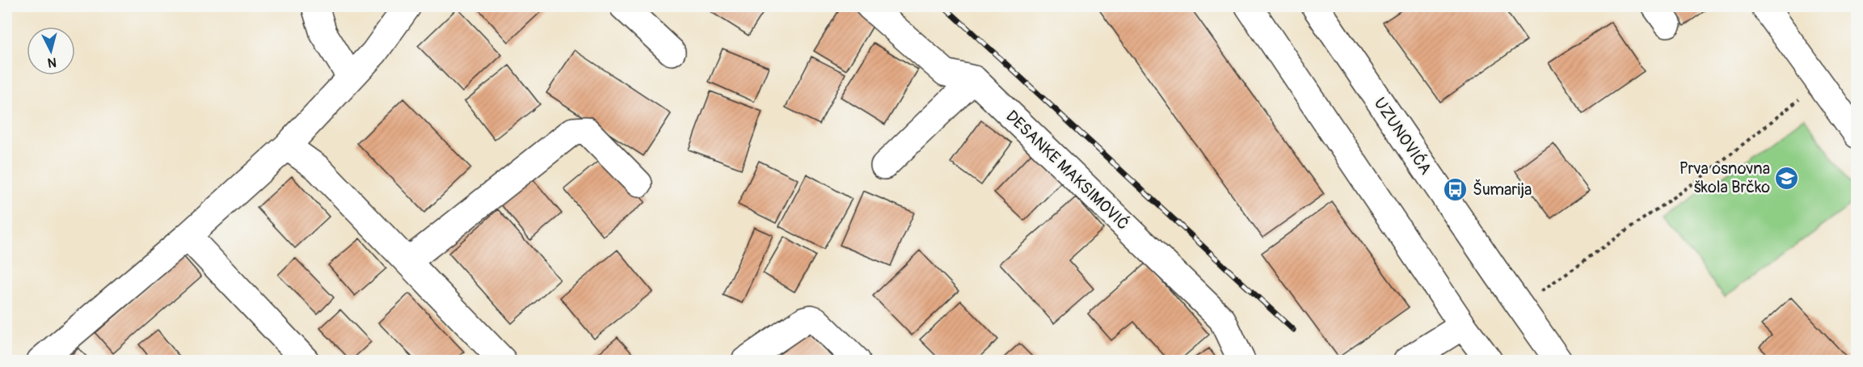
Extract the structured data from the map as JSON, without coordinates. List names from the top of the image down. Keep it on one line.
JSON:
{"streets":{"street":["UZUNOVIĆA","DESANKE MAKSIMOVIĆ"]},"places":{"school or university":["Prva osnovna škola Brčko"],"bus stop":["Šumarija"]},"north":"bottom"}
